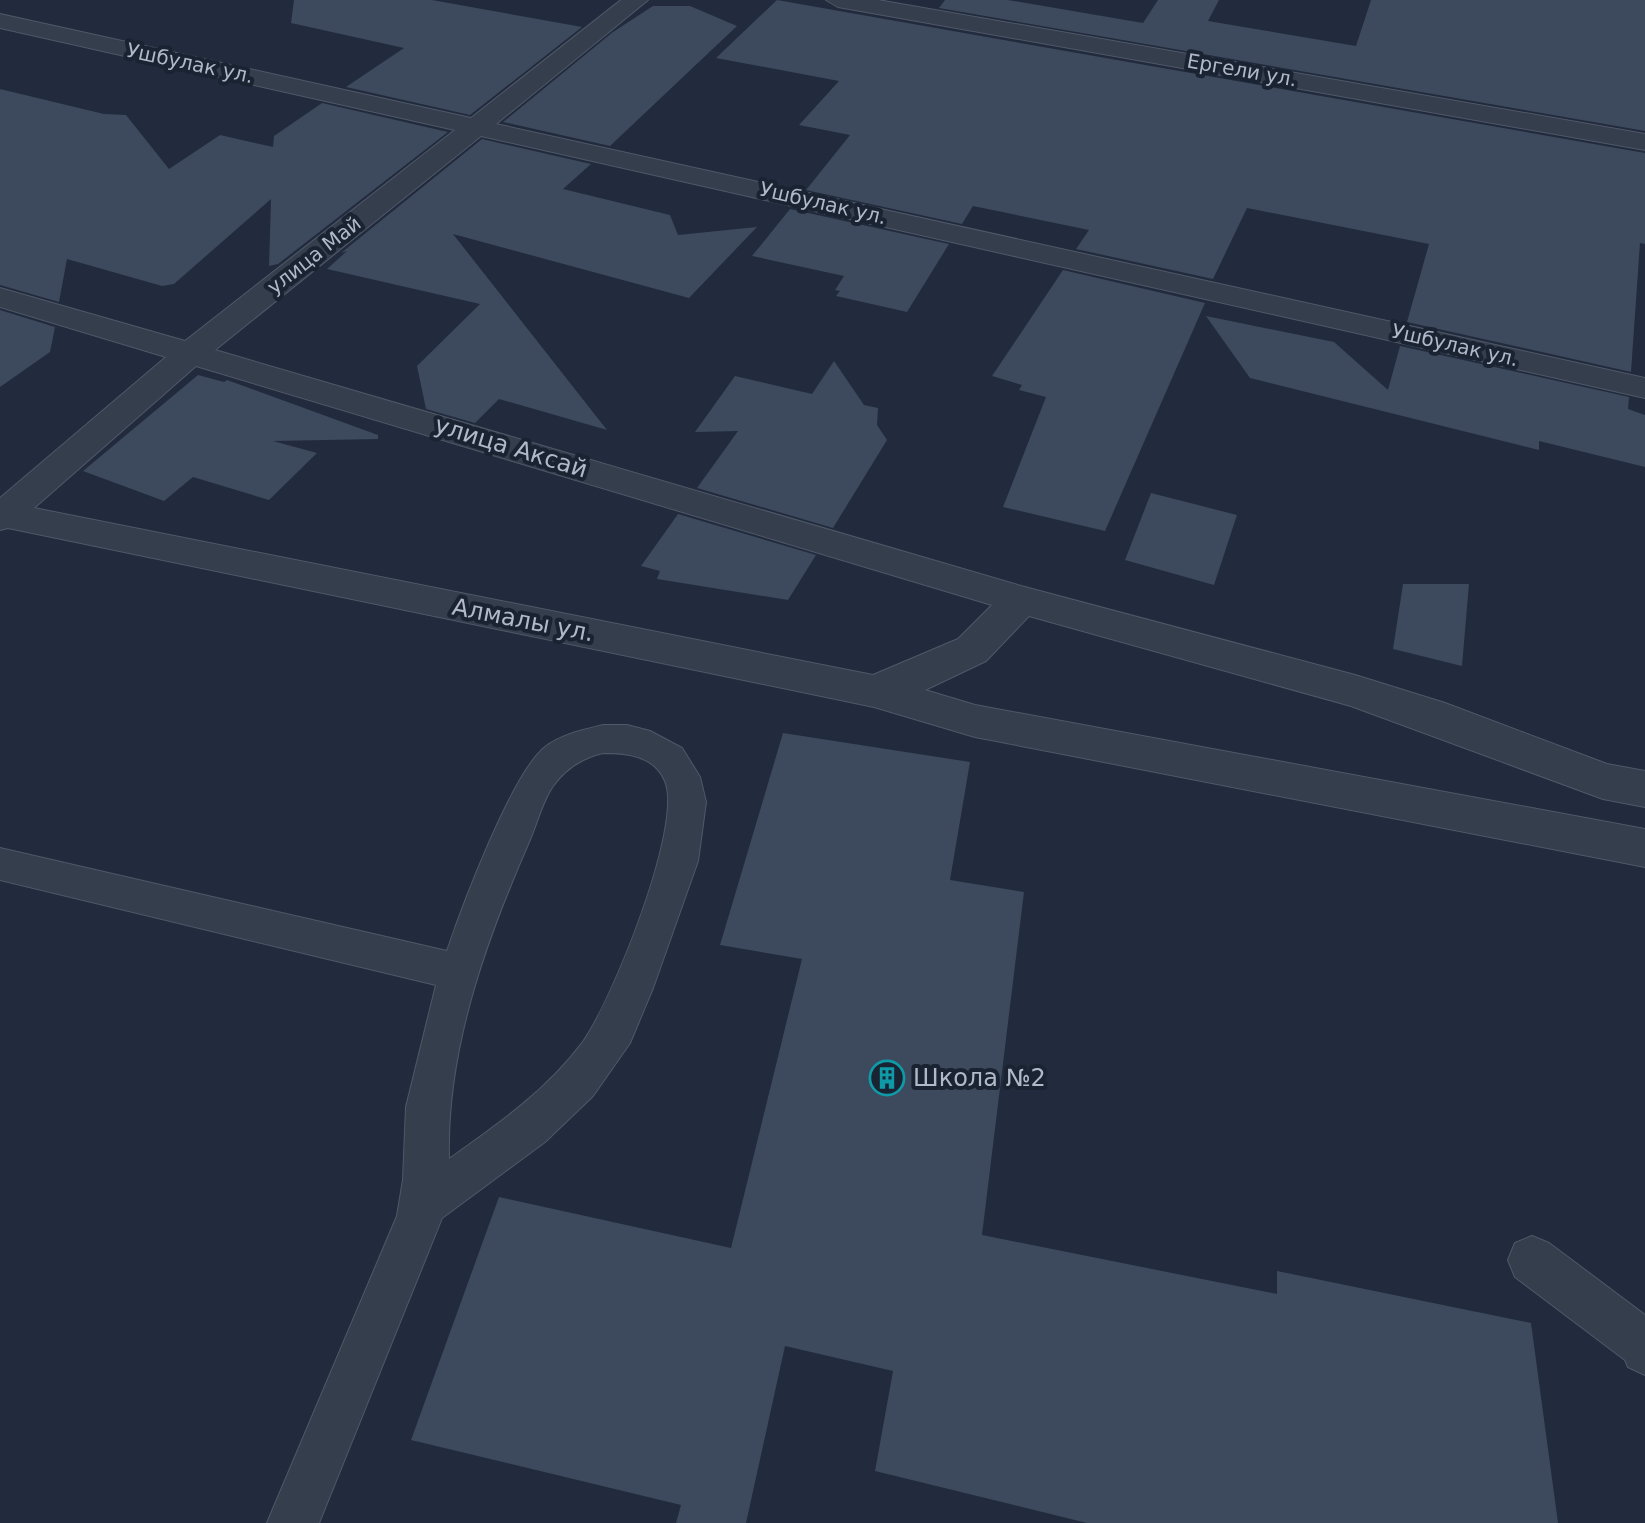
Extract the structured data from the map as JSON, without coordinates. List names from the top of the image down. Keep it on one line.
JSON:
{"streets":{"street":["Ушбулак ул.","Ергели ул.","улица Май","улица Аксай","Алмалы ул."]},"crossings":[["Ушбулак ул.","улица Май"],["улица Май","улица Аксай"],["улица Май","Алмалы ул."]],"places":{"building":["Школа №2"]}}
